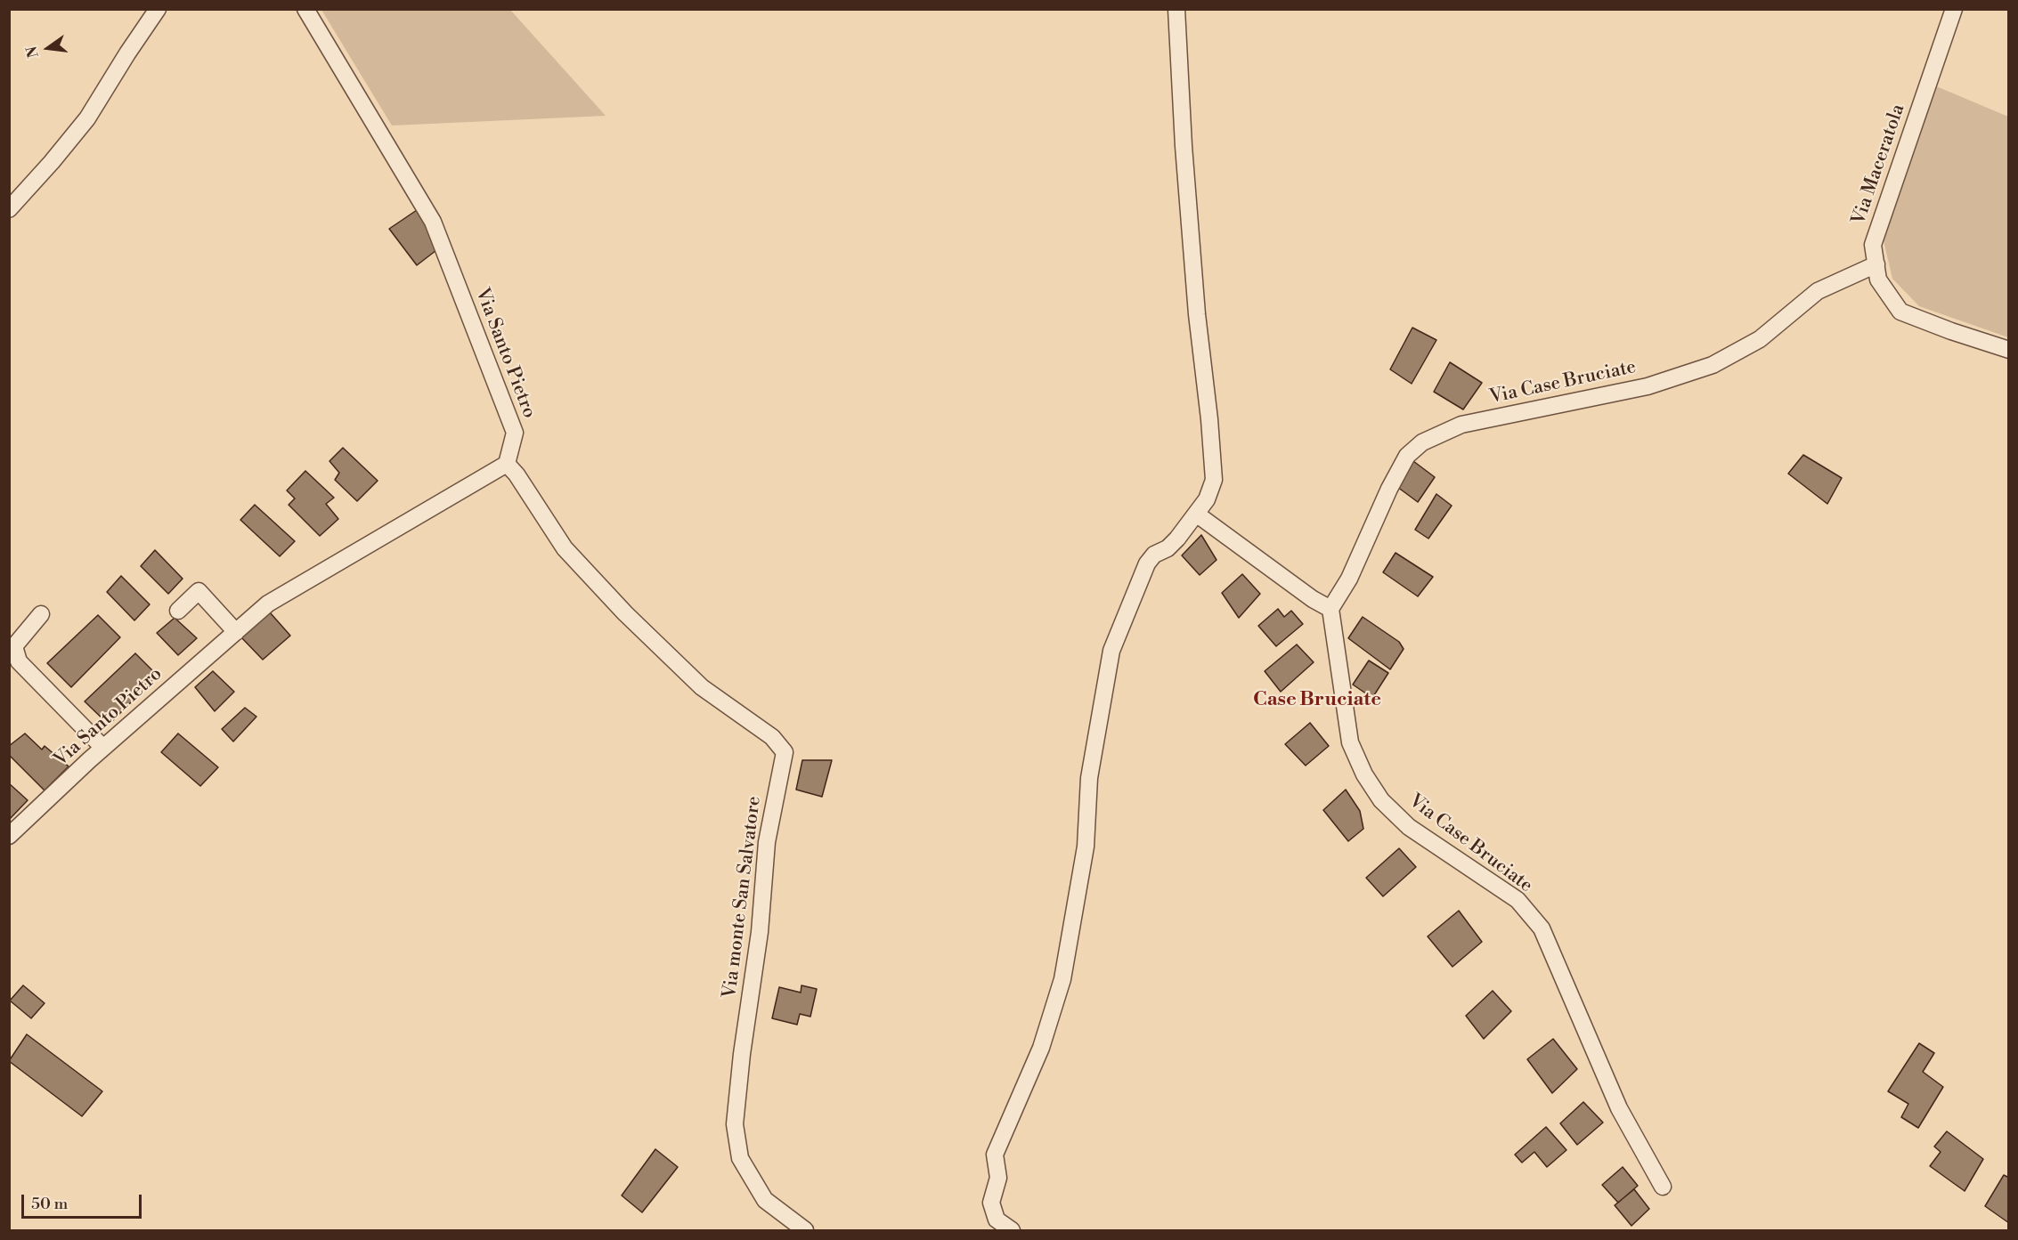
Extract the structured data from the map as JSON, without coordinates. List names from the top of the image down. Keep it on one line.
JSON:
{"streets":{"street":["Via Maceratola","Via Santo Pietro","Via Case Bruciate","Via monte San Salvatore"]},"crossings":[["Via Maceratola","Via Case Bruciate"],["Via Santo Pietro","Via monte San Salvatore"]],"districts":["Case Bruciate"],"scale_bar":"50 m","north":"left"}
